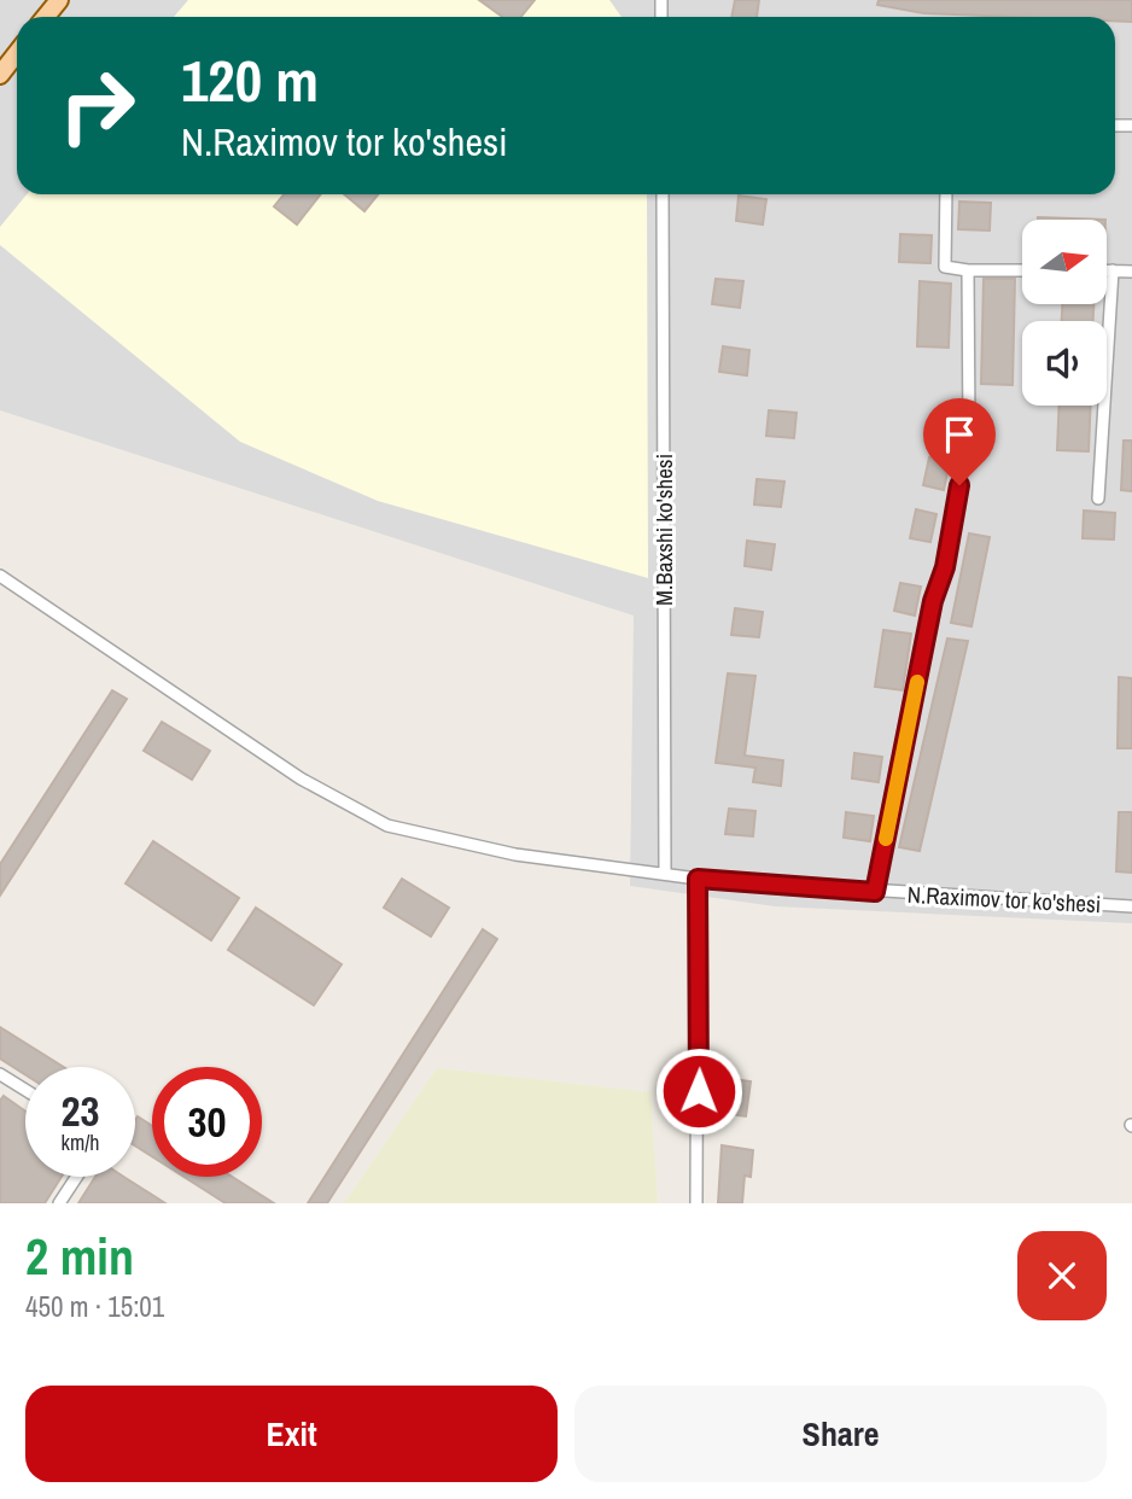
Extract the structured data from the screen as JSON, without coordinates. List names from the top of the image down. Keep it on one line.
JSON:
{"streets":{"street":["M.Baxshi ko'shesi","N.Raximov tor ko'shesi"]},"crossings":[["M.Baxshi ko'shesi","N.Raximov tor ko'shesi"]],"north":"right","page":{"turn":["120 m","N.Raximov tor ko'shesi"],"speed":"23 km/h","limit":"30","heading":["2 min","450 m · 15:01"],"buttons":["Exit","Share"]}}
